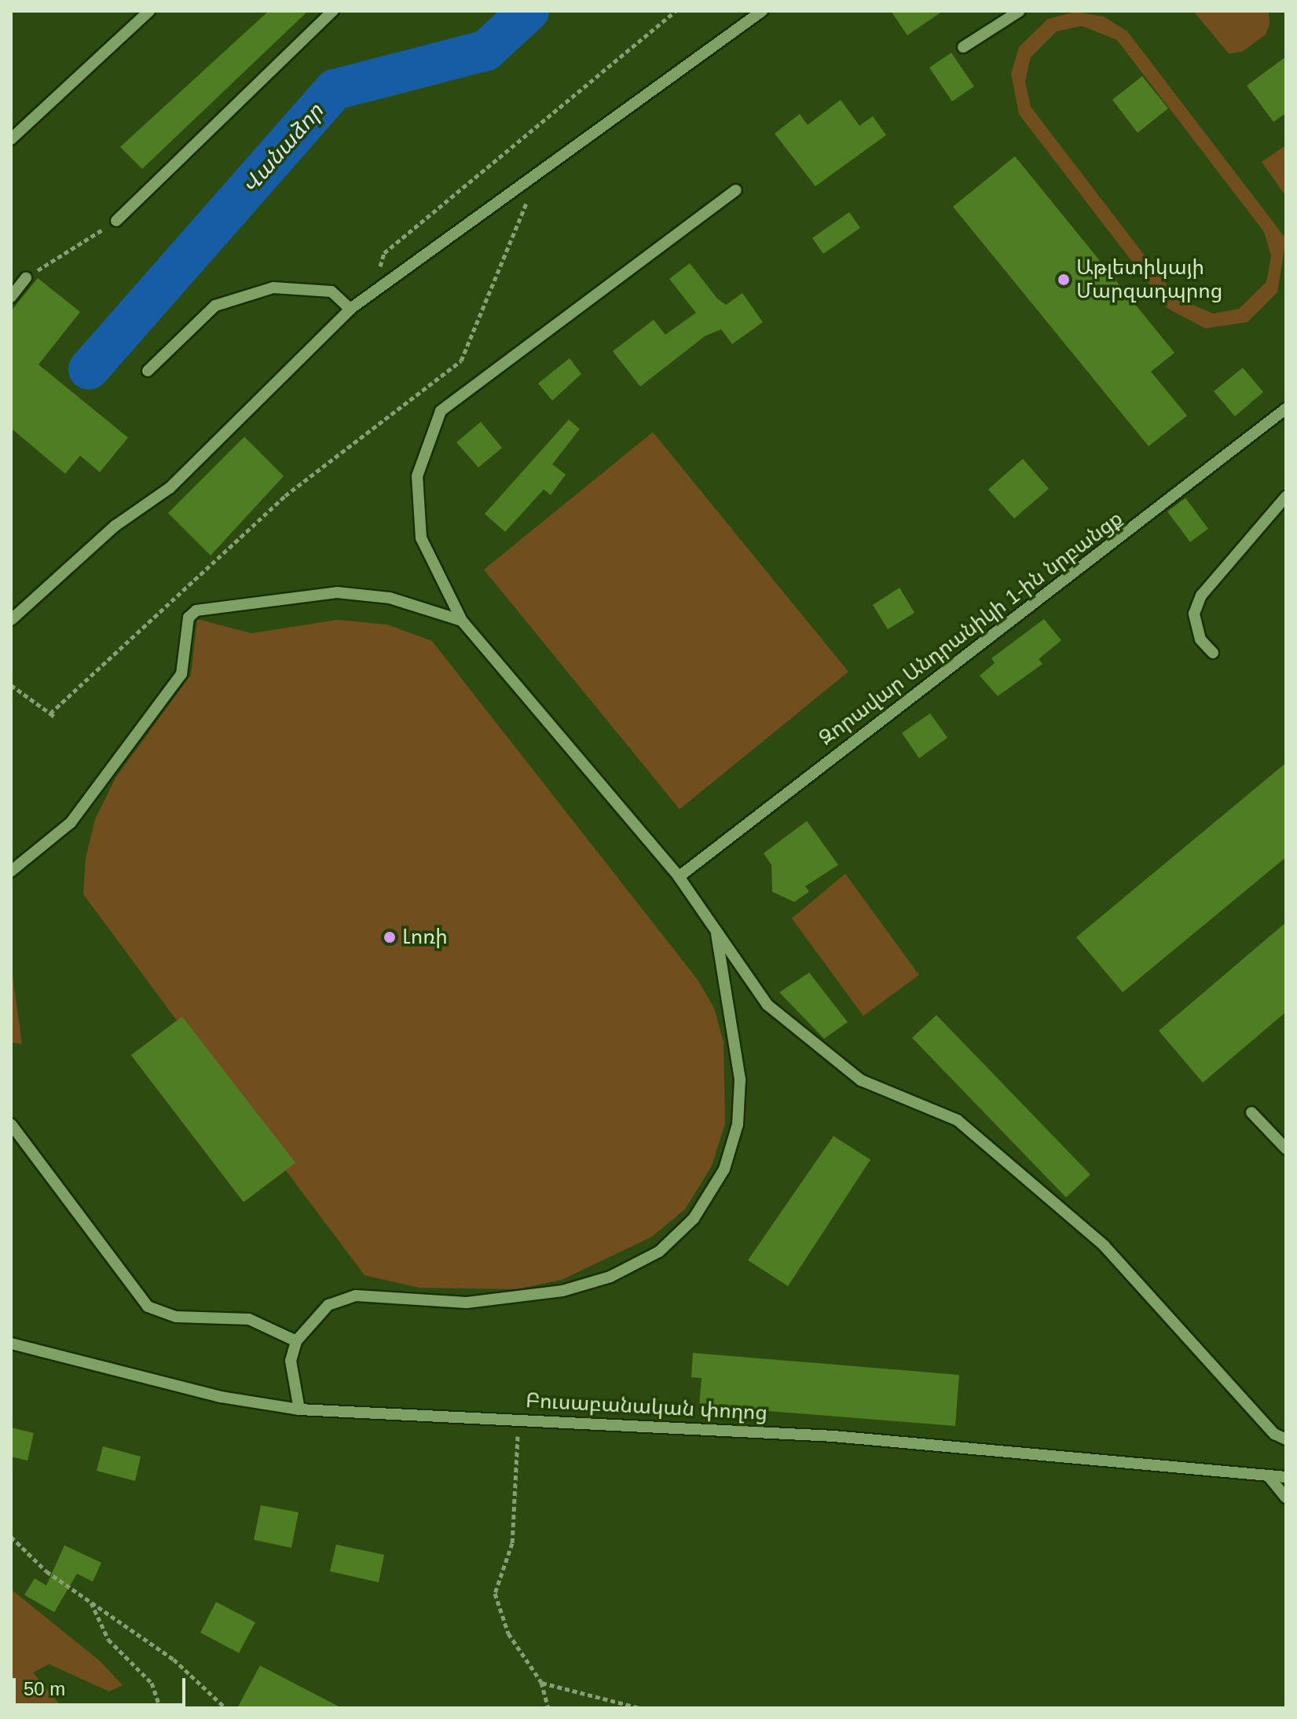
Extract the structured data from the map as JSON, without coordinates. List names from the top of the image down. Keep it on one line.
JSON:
{"streets":{"street":["Զորավար Անդրանիկի 1-ին նրբանցք","Բուսաբանական փողոց"]},"water":["Վանաձոր"],"places":["Աթլետիկայի Մարզադպրոց","Լոռի"],"scale_bar":"50 m"}
